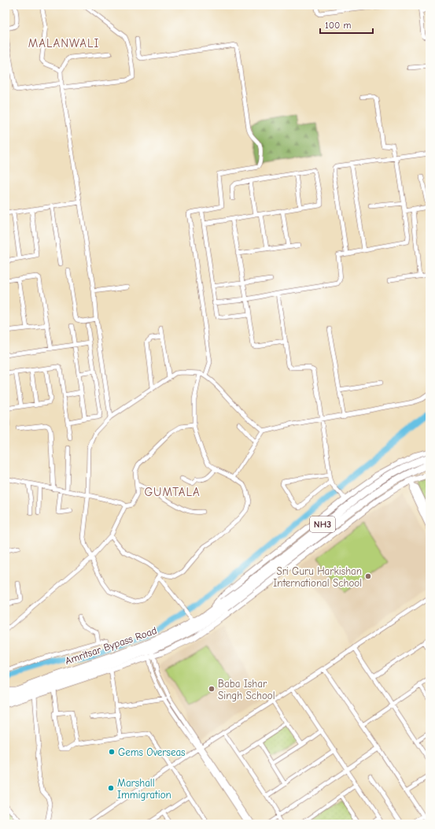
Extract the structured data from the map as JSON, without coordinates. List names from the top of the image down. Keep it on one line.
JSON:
{"streets":{"highway":["NH3","Amritsar Bypass Road"]},"crossings":[["NH3","Amritsar Bypass Road"]],"districts":["MALANWALI","GUMTALA"],"places":["Sri Guru Harkishan International School","Baba Ishar Singh School","Gems Overseas","Marshall Immigration"],"scale_bar":"100 m"}
